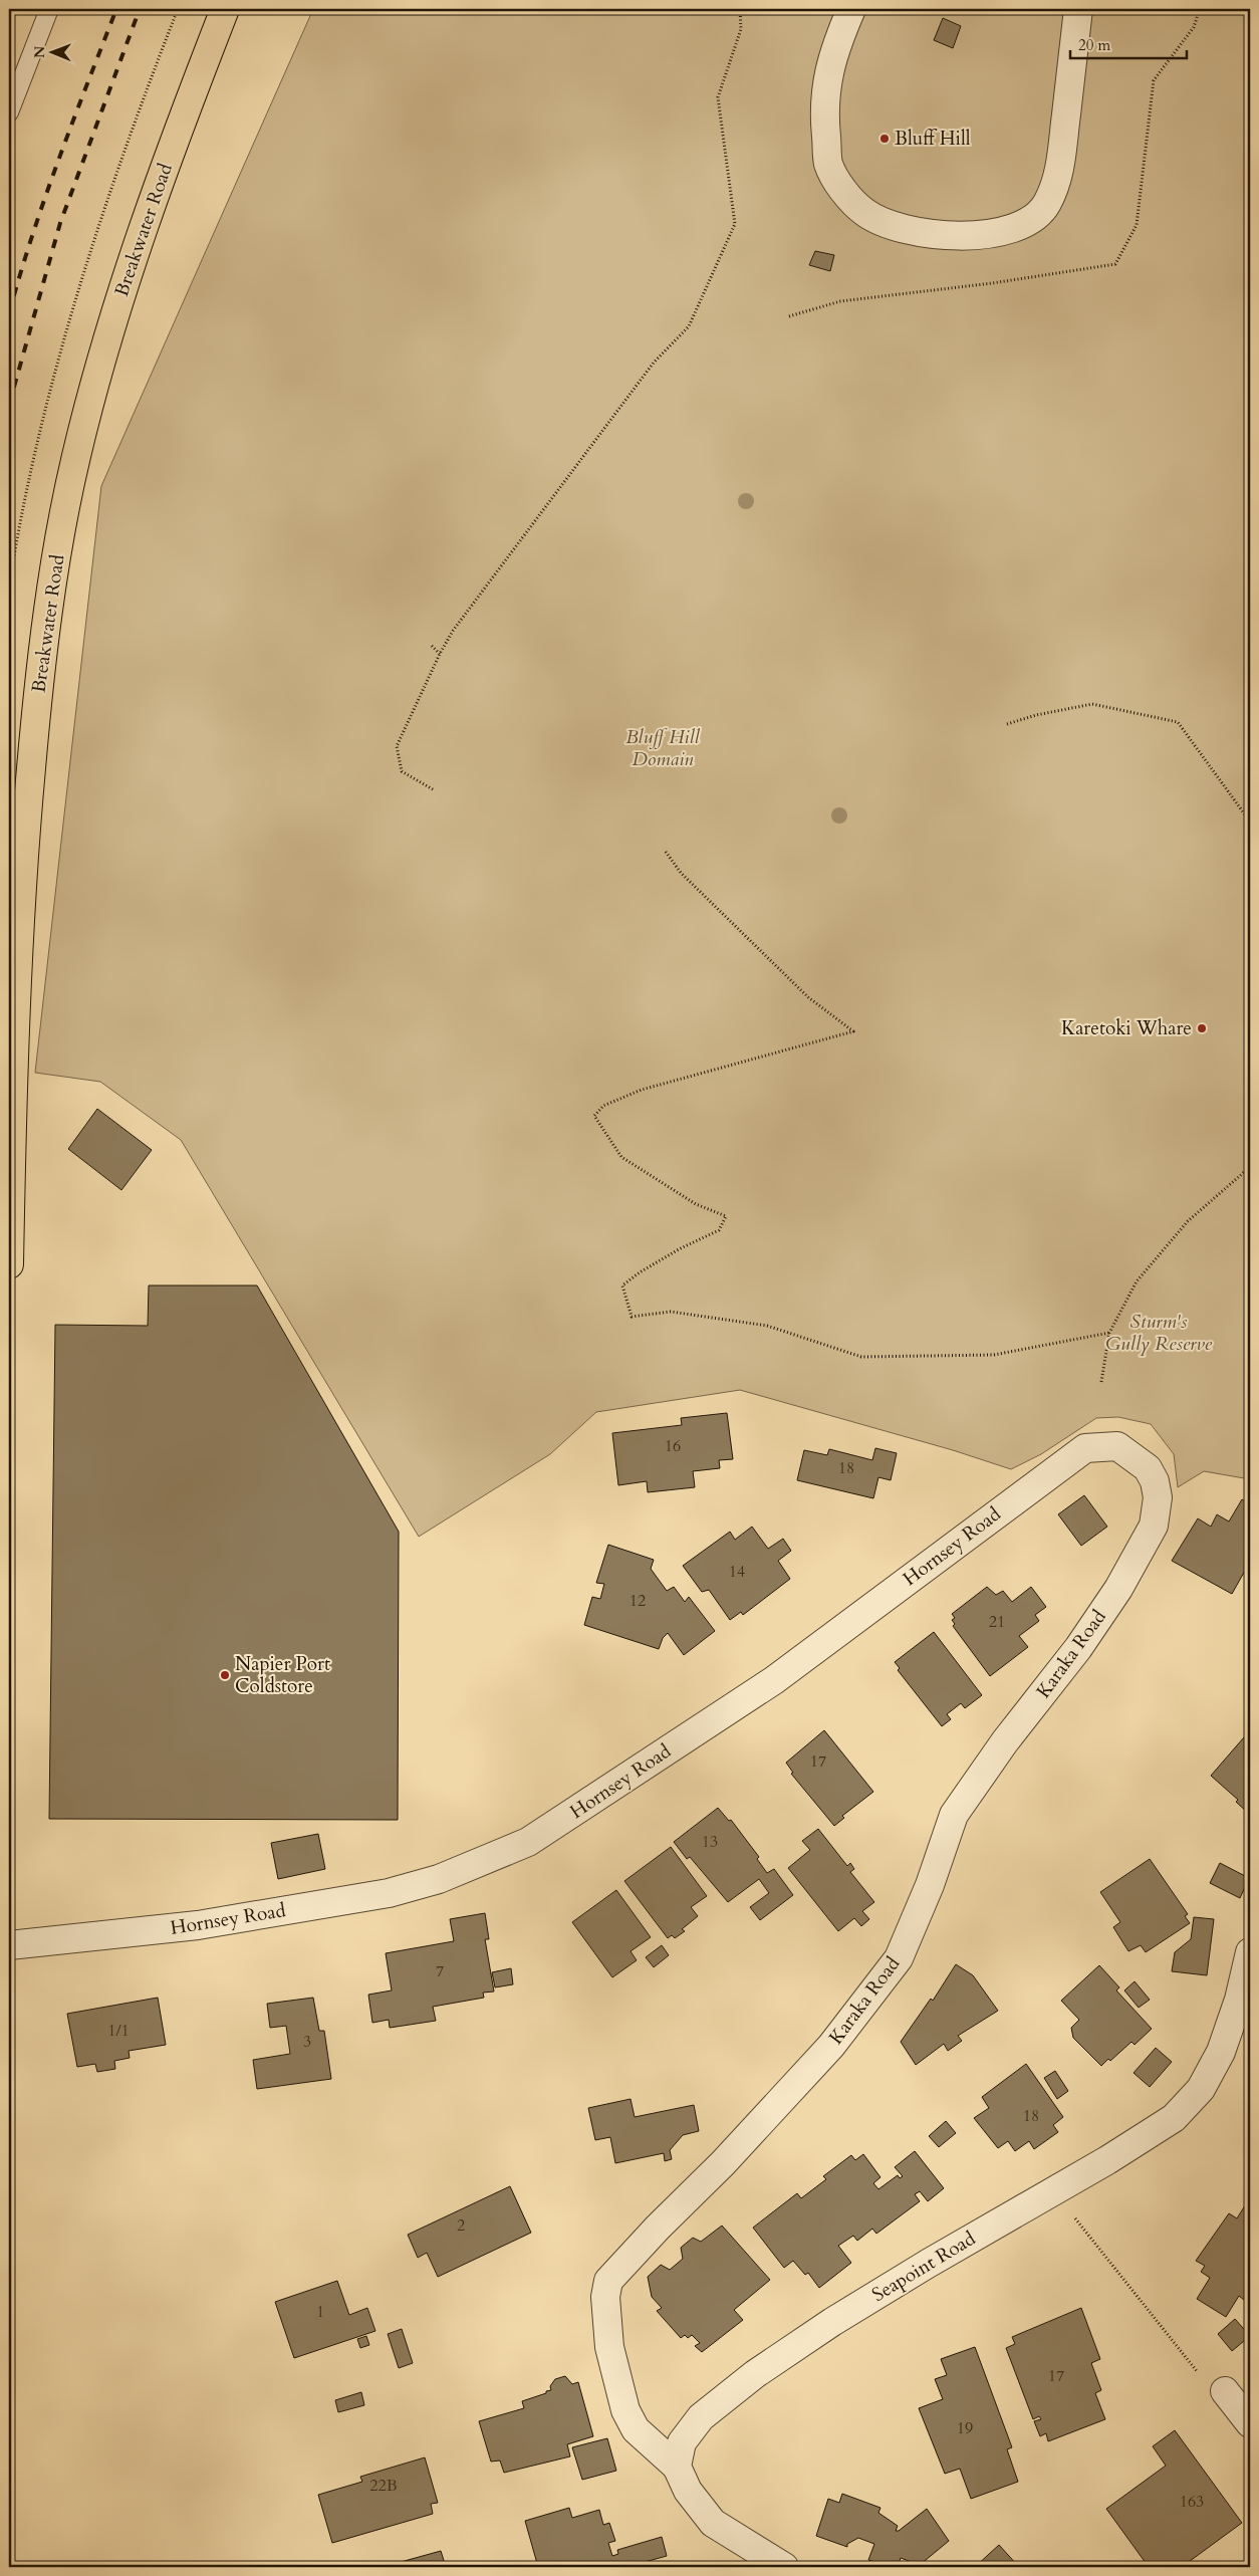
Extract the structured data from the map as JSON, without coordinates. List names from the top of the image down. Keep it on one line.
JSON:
{"streets":{"highway":["Breakwater Road"],"street":["Hornsey Road","Karaka Road","Seapoint Road"]},"crossings":[["Hornsey Road","Karaka Road"],["Karaka Road","Seapoint Road"]],"parks":["Bluff Hill Domain","Sturm's Gully Reserve"],"places":["Bluff Hill","Karetoki Whare","Napier Port Coldstore"],"house_numbers":["16","18","14","12","21","17","13","7","1/1","3","18","2","1","17","19","22B","163"],"scale_bar":"20 m","north":"left"}
